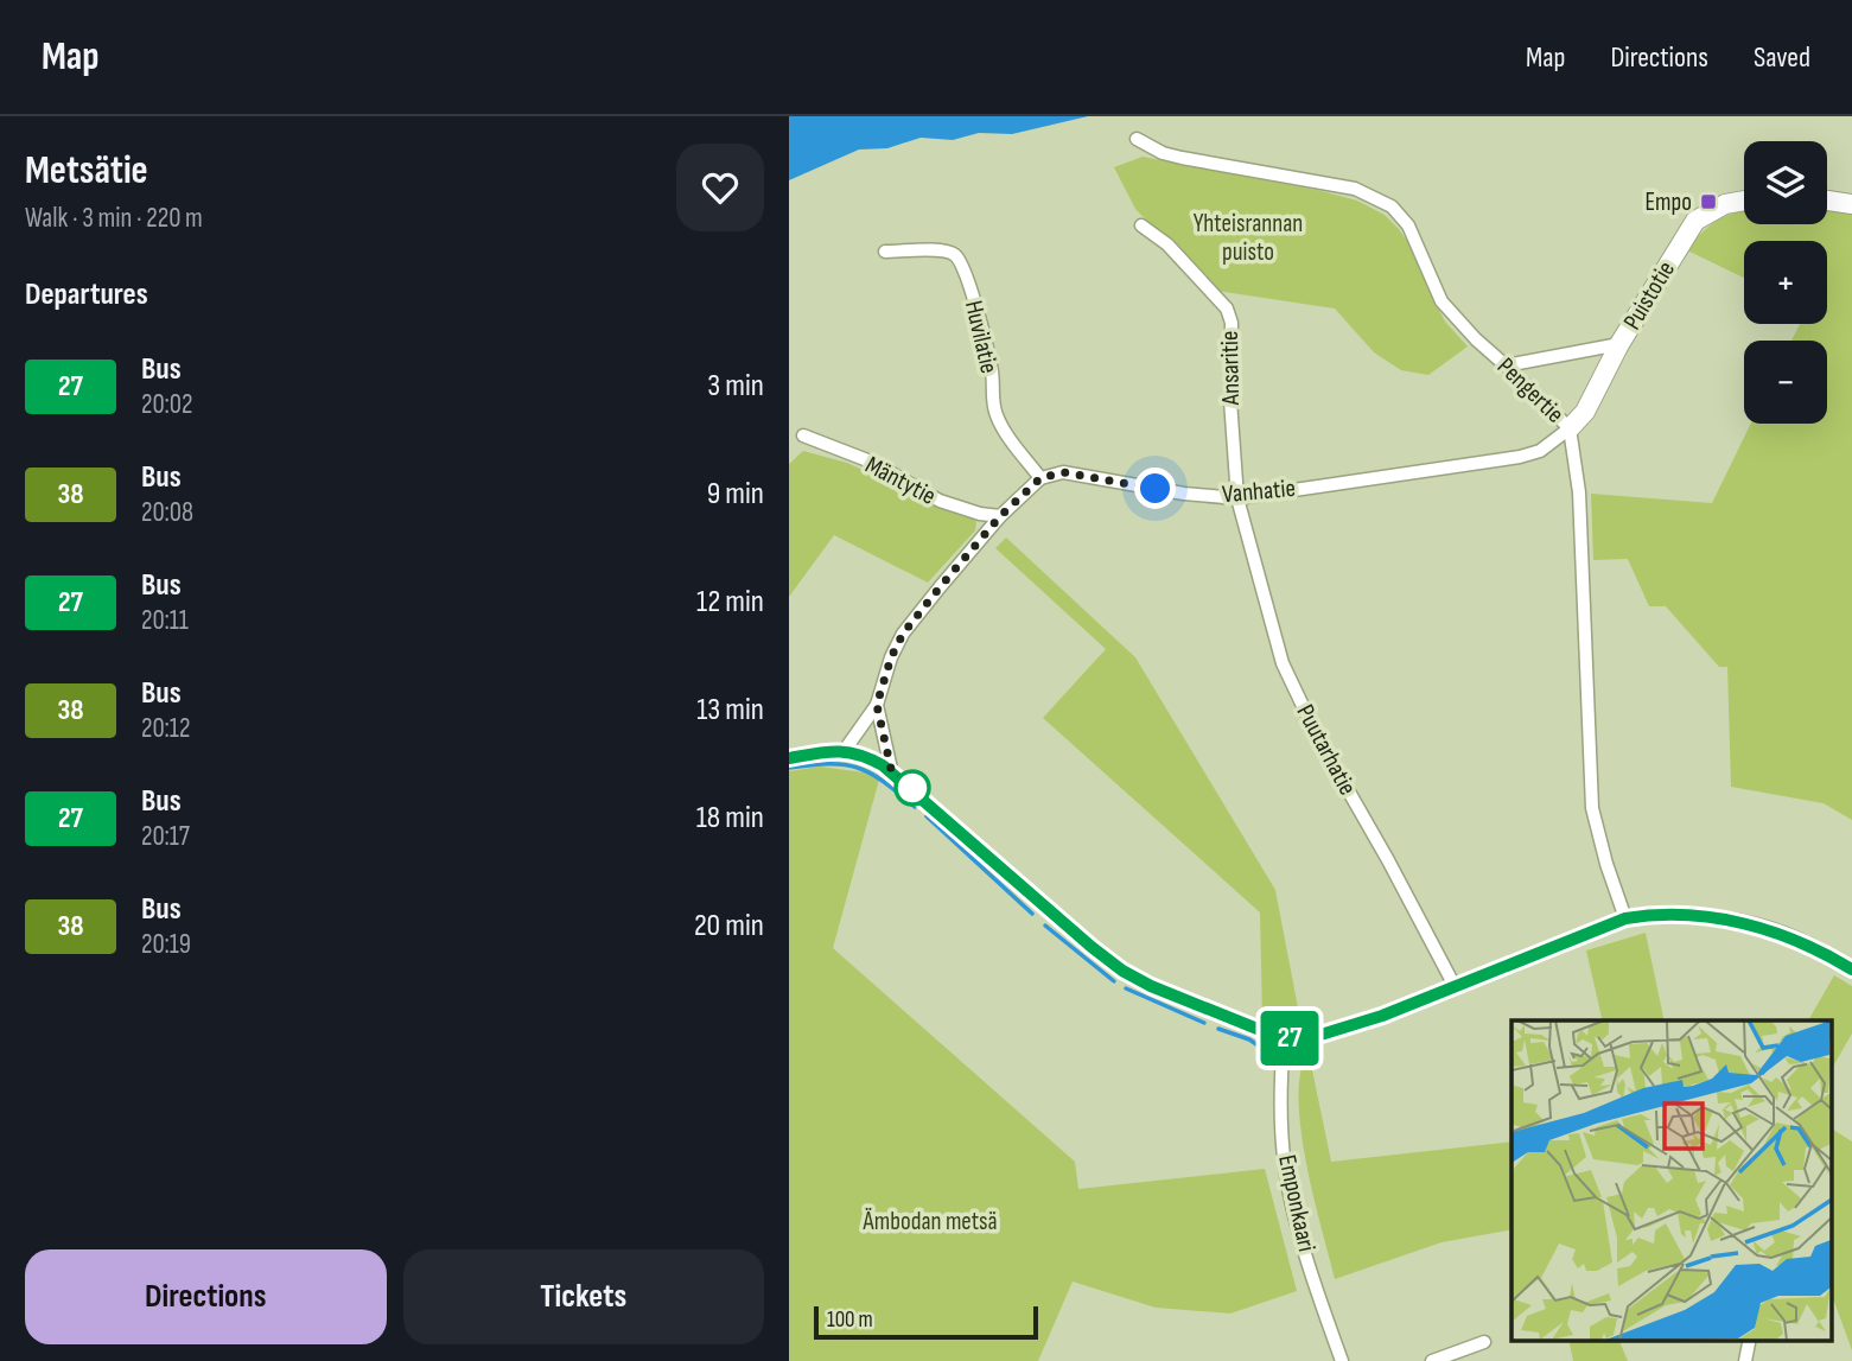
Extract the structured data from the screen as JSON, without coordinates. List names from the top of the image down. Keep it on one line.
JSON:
{"streets":{"street":["Puistotie","Huvilatie","Ansaritie","Pengertie","Mäntytie","Vanhatie","Puutarhatie","Emponkaari"]},"crossings":[["Puistotie","Pengertie"],["Puistotie","Vanhatie"],["Huvilatie","Vanhatie"],["Ansaritie","Vanhatie"],["Ansaritie","Puutarhatie"],["Pengertie","Vanhatie"],["Vanhatie","Puutarhatie"]],"parks":["Yhteisrannan puisto","Ämbodan metsä"],"places":{"transit":["Empo"]},"lines":["bus line 27"],"scale_bar":"100 m","page":{"header":"Map","nav":["Map","Directions","Saved"],"heading":[["Metsätie","Walk · 3 min · 220 m"],"Departures"],"on_map":"27","map_buttons":["+","−"],"list":[{"mark":"27","name":"Bus","note":"20:02","value":"3 min"},{"mark":"38","name":"Bus","note":"20:08","value":"9 min"},{"mark":"27","name":"Bus","note":"20:11","value":"12 min"},{"mark":"38","name":"Bus","note":"20:12","value":"13 min"},{"mark":"27","name":"Bus","note":"20:17","value":"18 min"},{"mark":"38","name":"Bus","note":"20:19","value":"20 min"}],"buttons":["Directions","Tickets"],"scale":"100 m"}}
